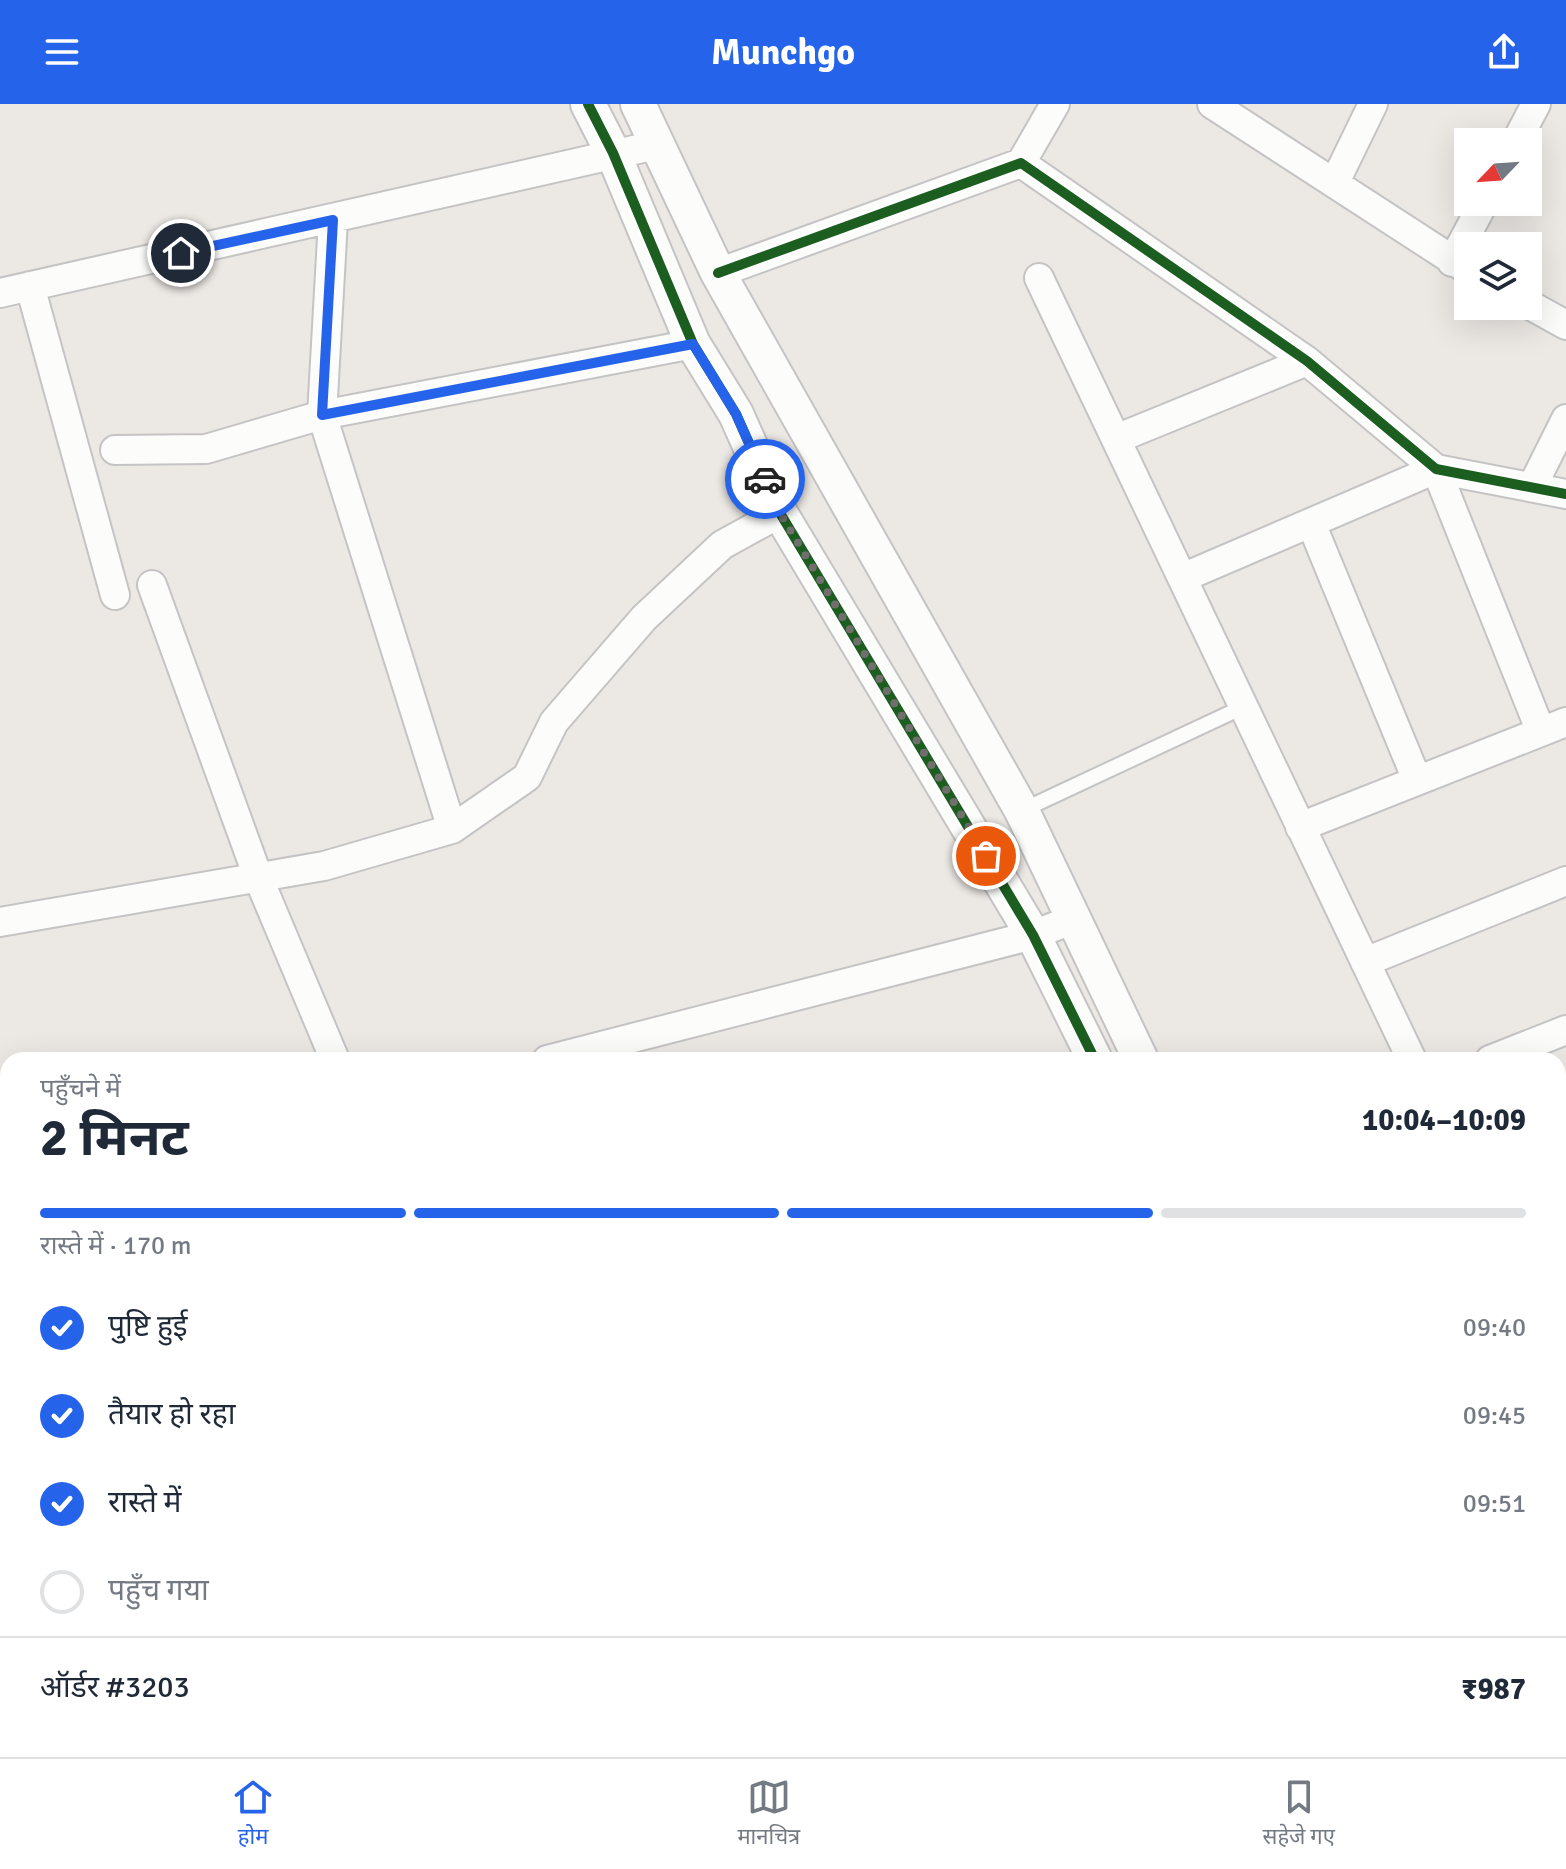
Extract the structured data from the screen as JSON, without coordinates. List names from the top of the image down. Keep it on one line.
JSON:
{"north":"bottom left","page":{"header":"Munchgo","heading":["2 मिनट","पहुँचने में","10:04–10:09"],"panel":["ऑर्डर #3203","₹987"],"bar":"रास्ते में · 170 m","list":[["पुष्टि हुई","09:40"],["तैयार हो रहा","09:45"],["रास्ते में","09:51"],"पहुँच गया"],"tabs":["होम","मानचित्र","सहेजे गए"]}}
